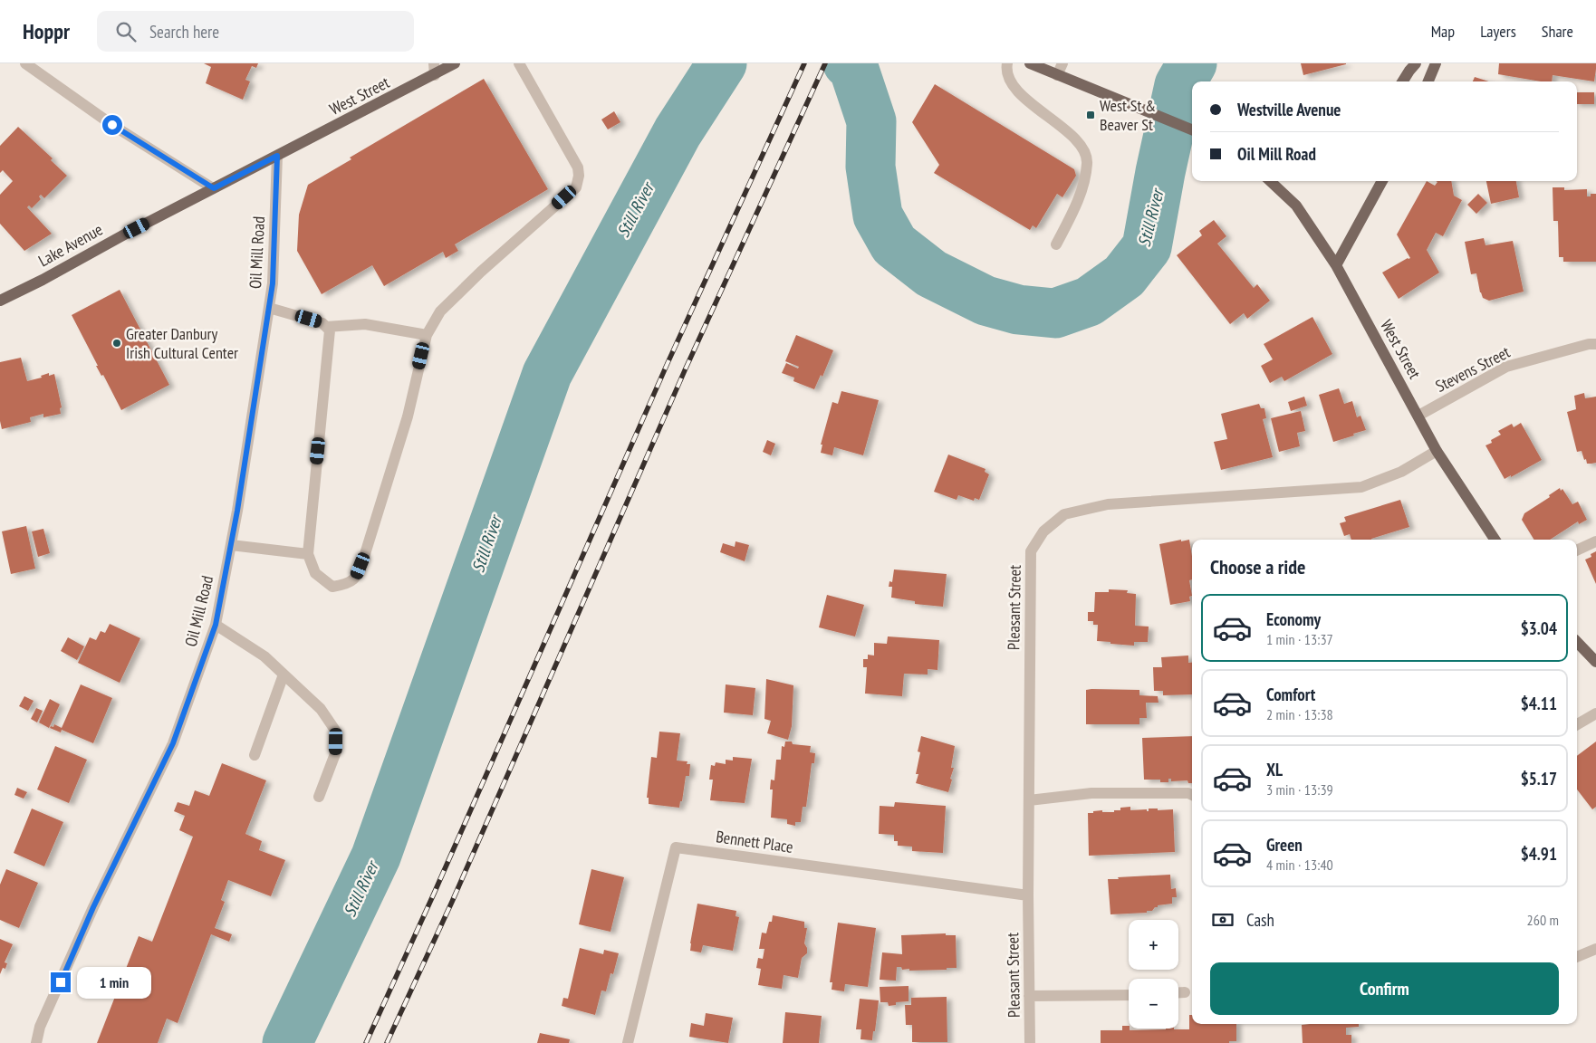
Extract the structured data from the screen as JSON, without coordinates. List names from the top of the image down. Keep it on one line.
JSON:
{"streets":{"main road":["West Street","Lake Avenue"],"street":["Oil Mill Road","Stevens Street","Pleasant Street","Bennett Place"]},"crossings":[["West Street","Lake Avenue"],["West Street","Oil Mill Road"],["West Street","Stevens Street"],["West Street","Pleasant Street"],["Lake Avenue","Oil Mill Road"],["Pleasant Street","Bennett Place"]],"water":["Still River"],"places":{"transit":["West St & Beaver St"],"other":["Greater Danbury Irish Cultural Center"]},"page":{"header":"Hoppr","search":"Search here","nav":["Map","Layers","Share"],"banner":["Westville Avenue","Oil Mill Road"],"heading":"Choose a ride","list":[{"name":"Economy","note":"1 min · 13:37","value":"$3.04"},{"name":"Comfort","note":"2 min · 13:38","value":"$4.11"},{"name":"XL","note":"3 min · 13:39","value":"$5.17"},{"name":"Green","note":"4 min · 13:40","value":"$4.91"}],"pay":["Cash","260 m"],"map_buttons":["+","−"],"buttons":"Confirm","bubble":"1 min"}}
